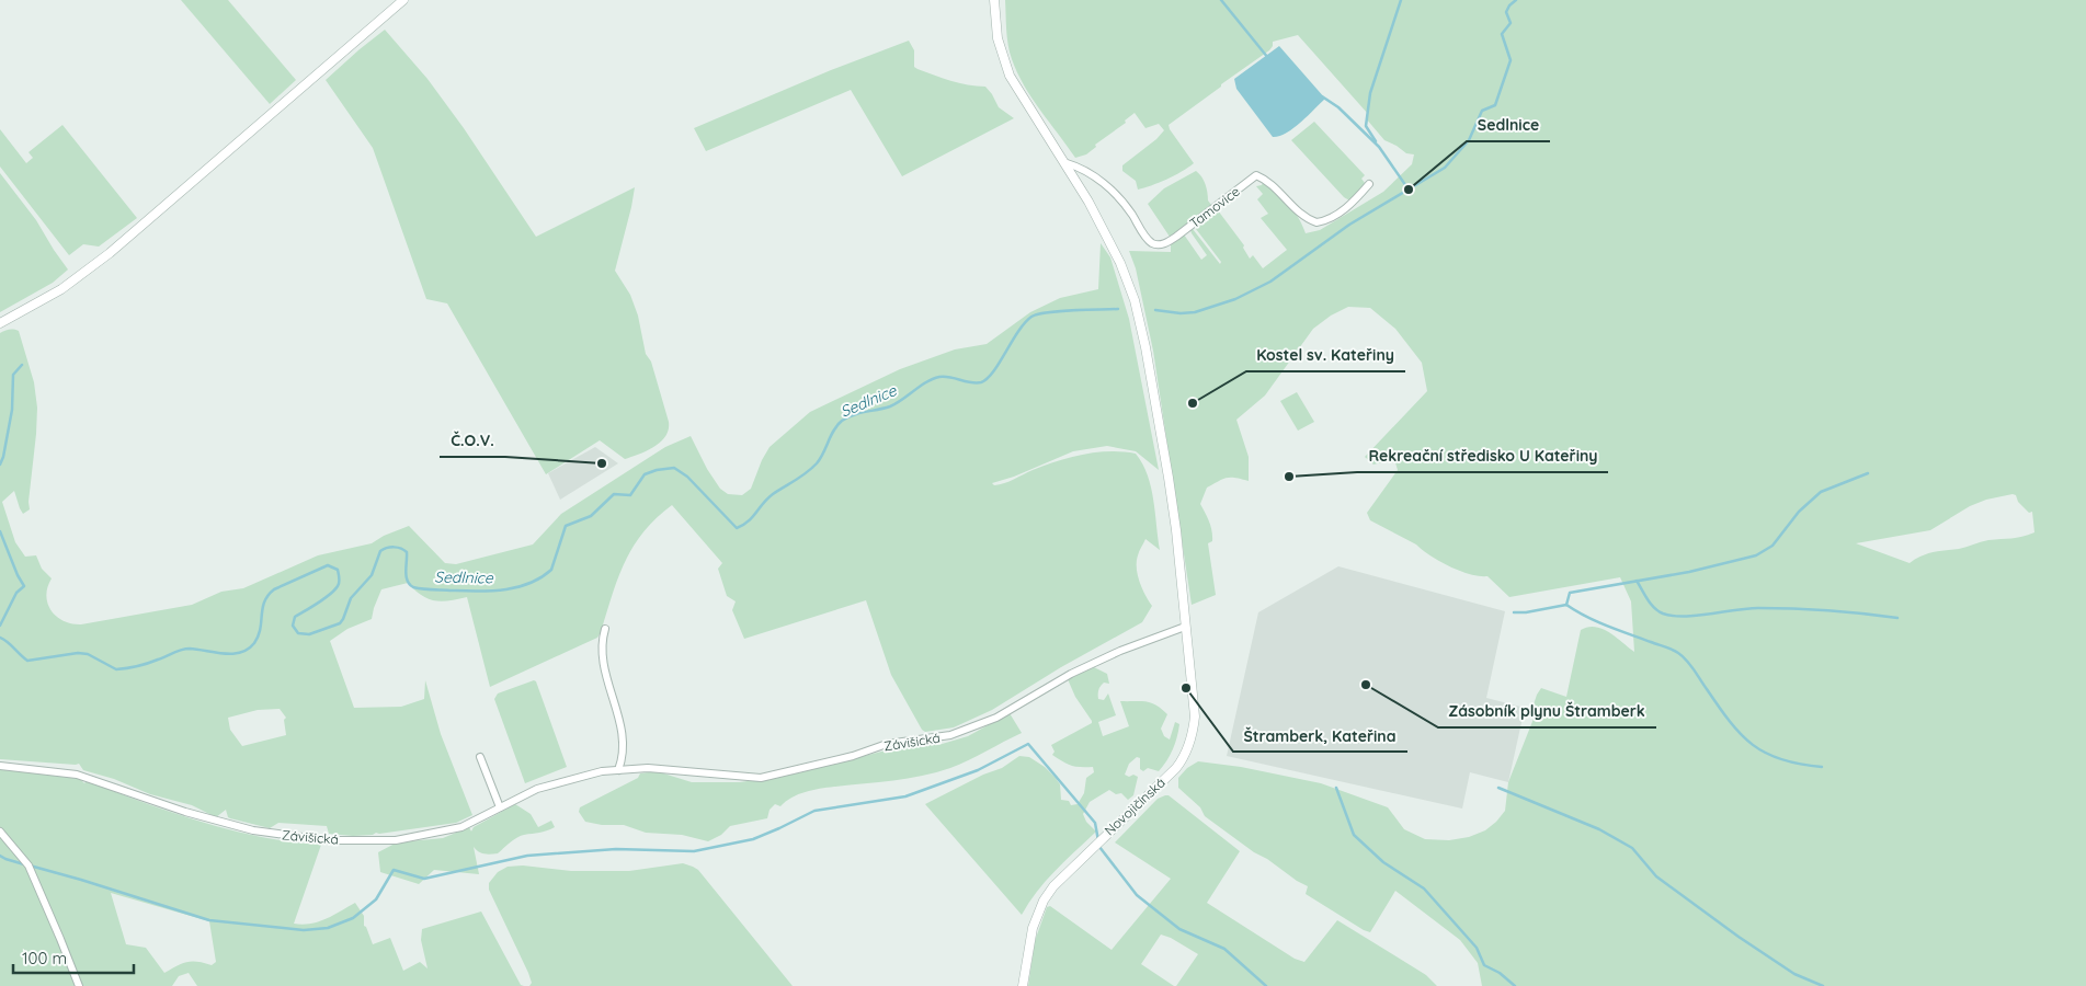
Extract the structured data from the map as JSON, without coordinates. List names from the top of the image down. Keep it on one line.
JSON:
{"streets":{"street":["Tamovice","Závišická","Novojičínská"]},"crossings":[["Tamovice","Novojičínská"],["Závišická","Novojičínská"]],"water":["Sedlnice"],"places":["Sedlnice","Kostel sv. Kateřiny","Č.O.V.","Rekreační středisko U Kateřiny","Zásobník plynu Štramberk","Štramberk, Kateřina"],"scale_bar":"100 m"}
